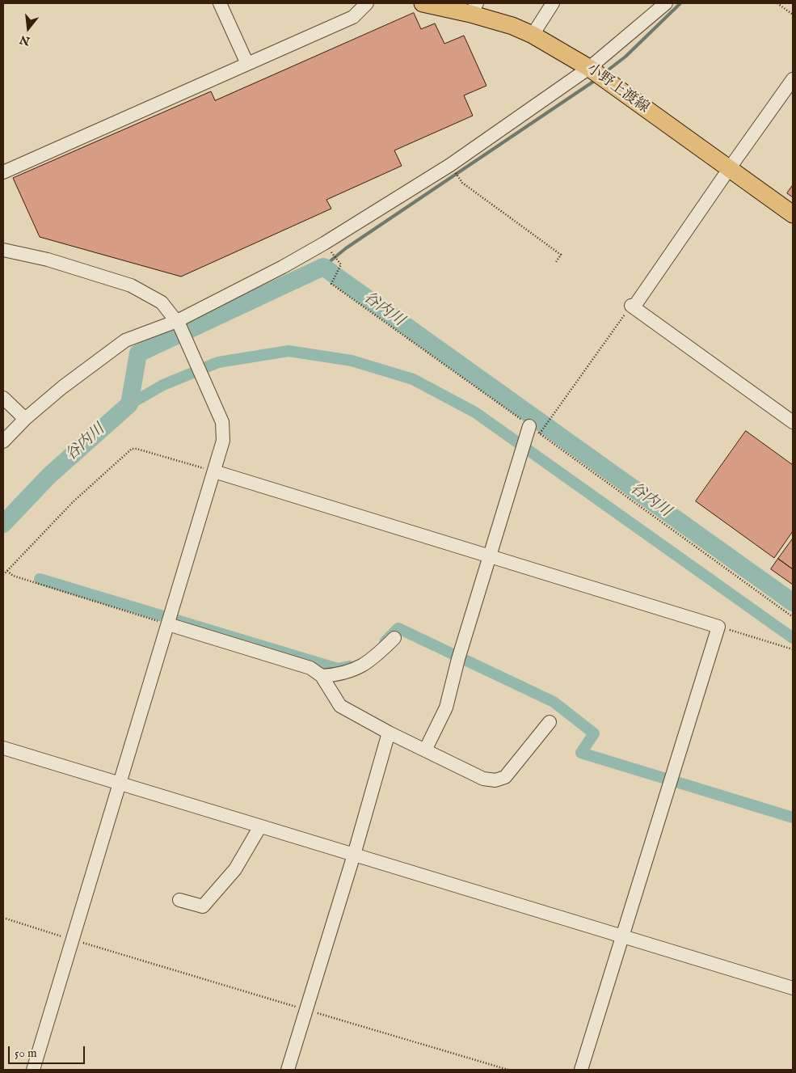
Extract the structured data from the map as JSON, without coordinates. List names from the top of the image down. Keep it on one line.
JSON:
{"streets":{"main road":["小野上渡線"]},"water":["谷内川"],"scale_bar":"50 m","north":"bottom"}
